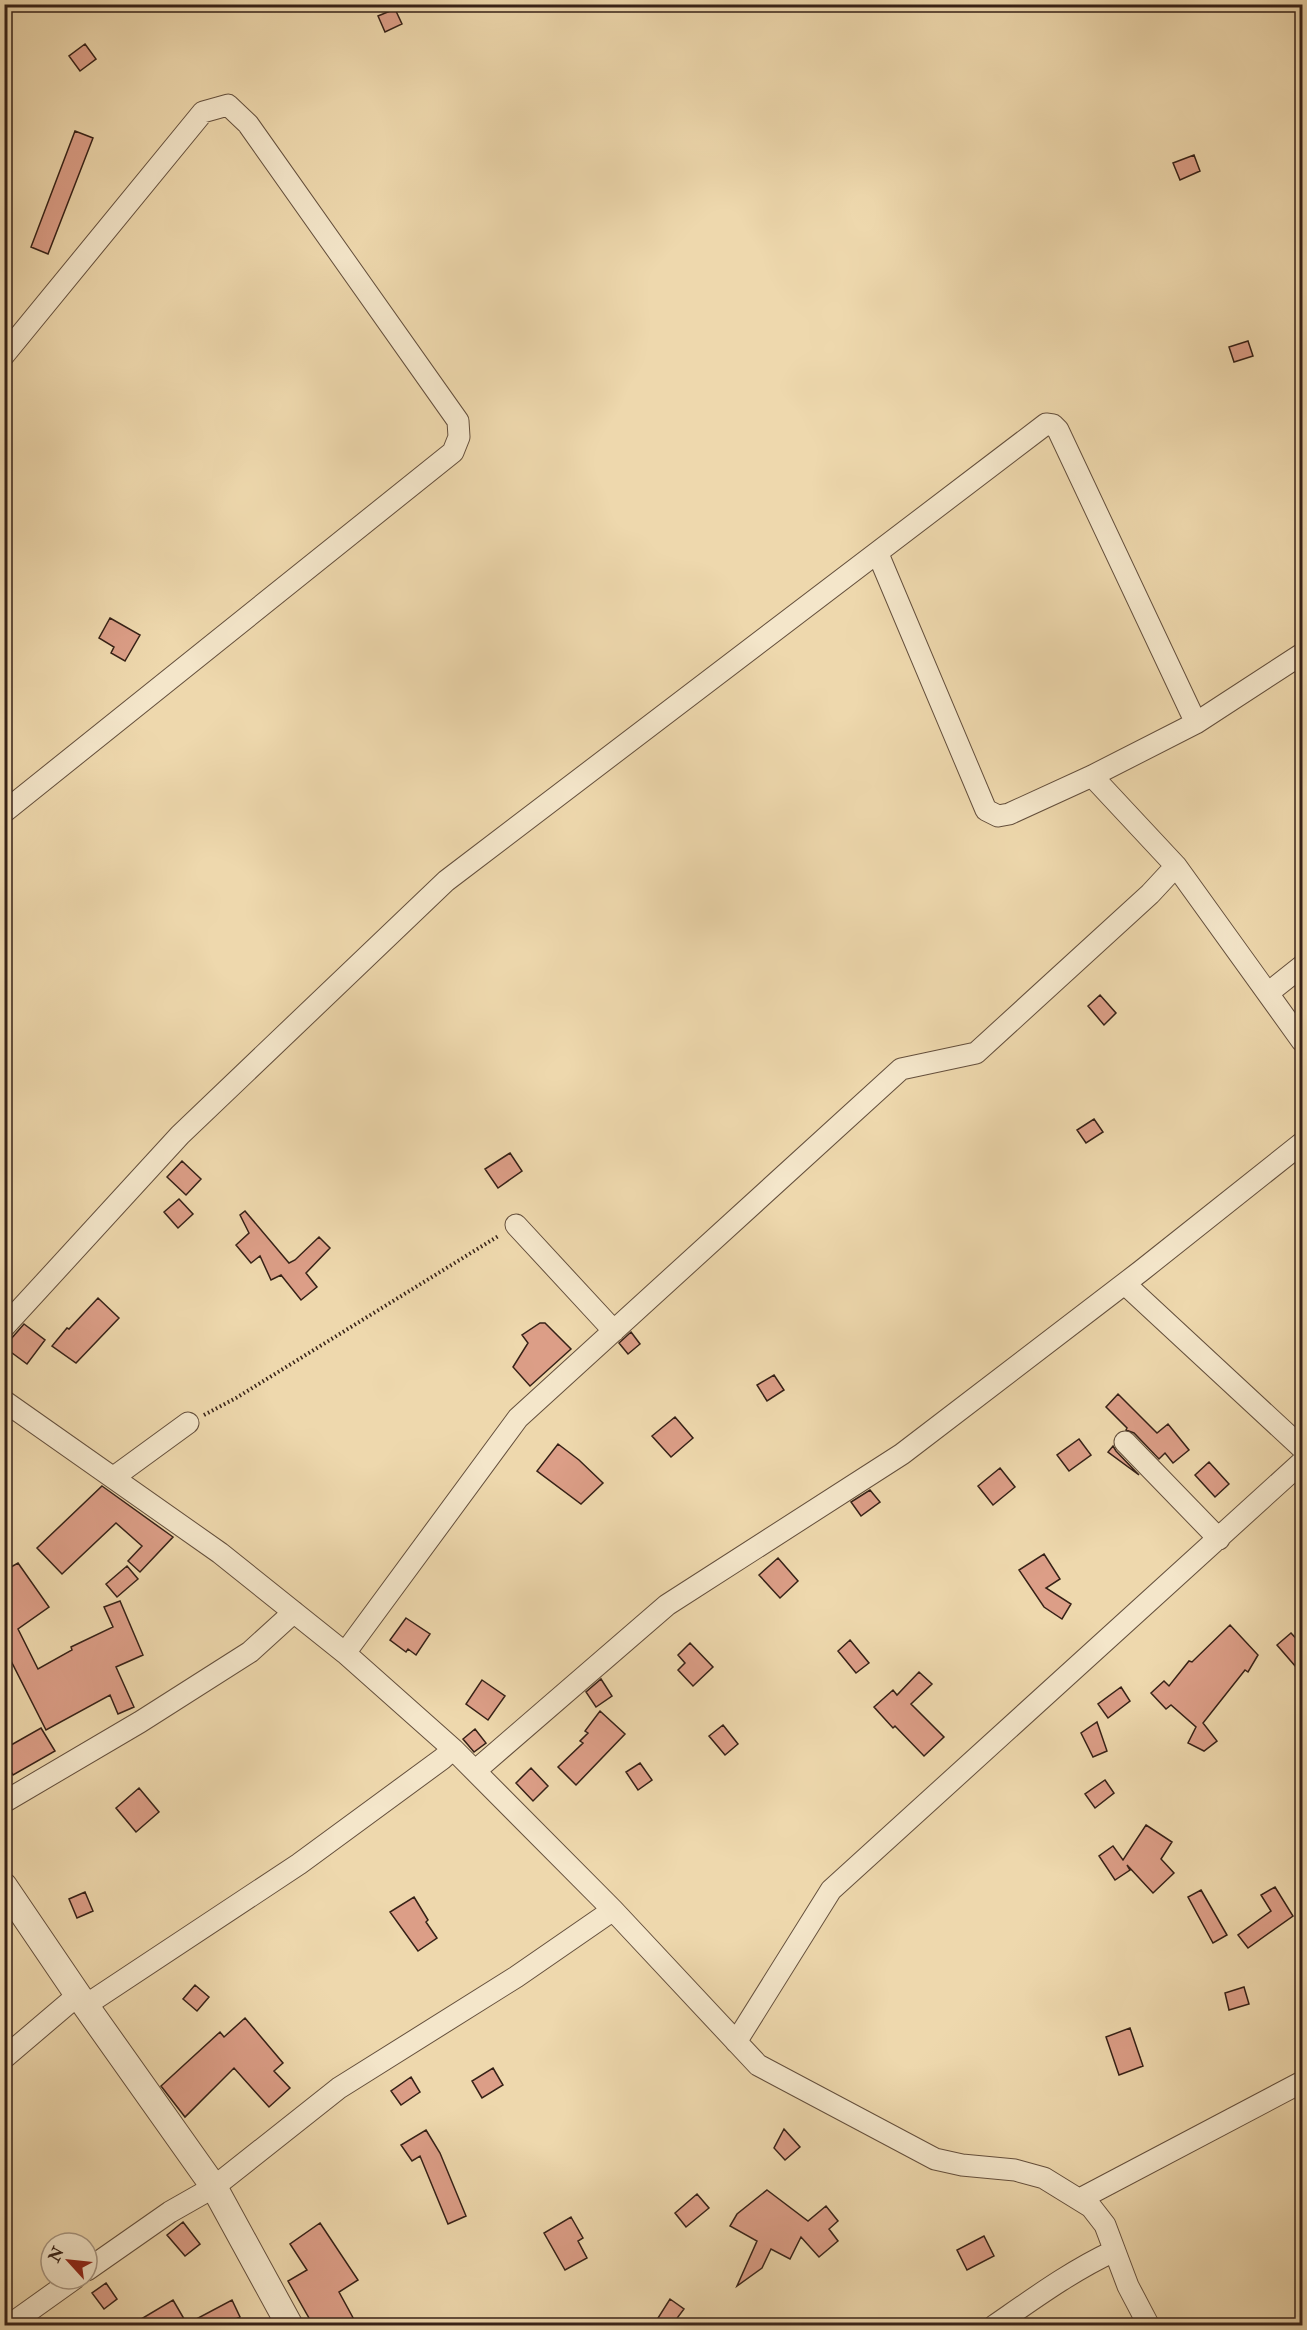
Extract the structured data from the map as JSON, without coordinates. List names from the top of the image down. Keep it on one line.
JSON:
{"north":"top left"}
